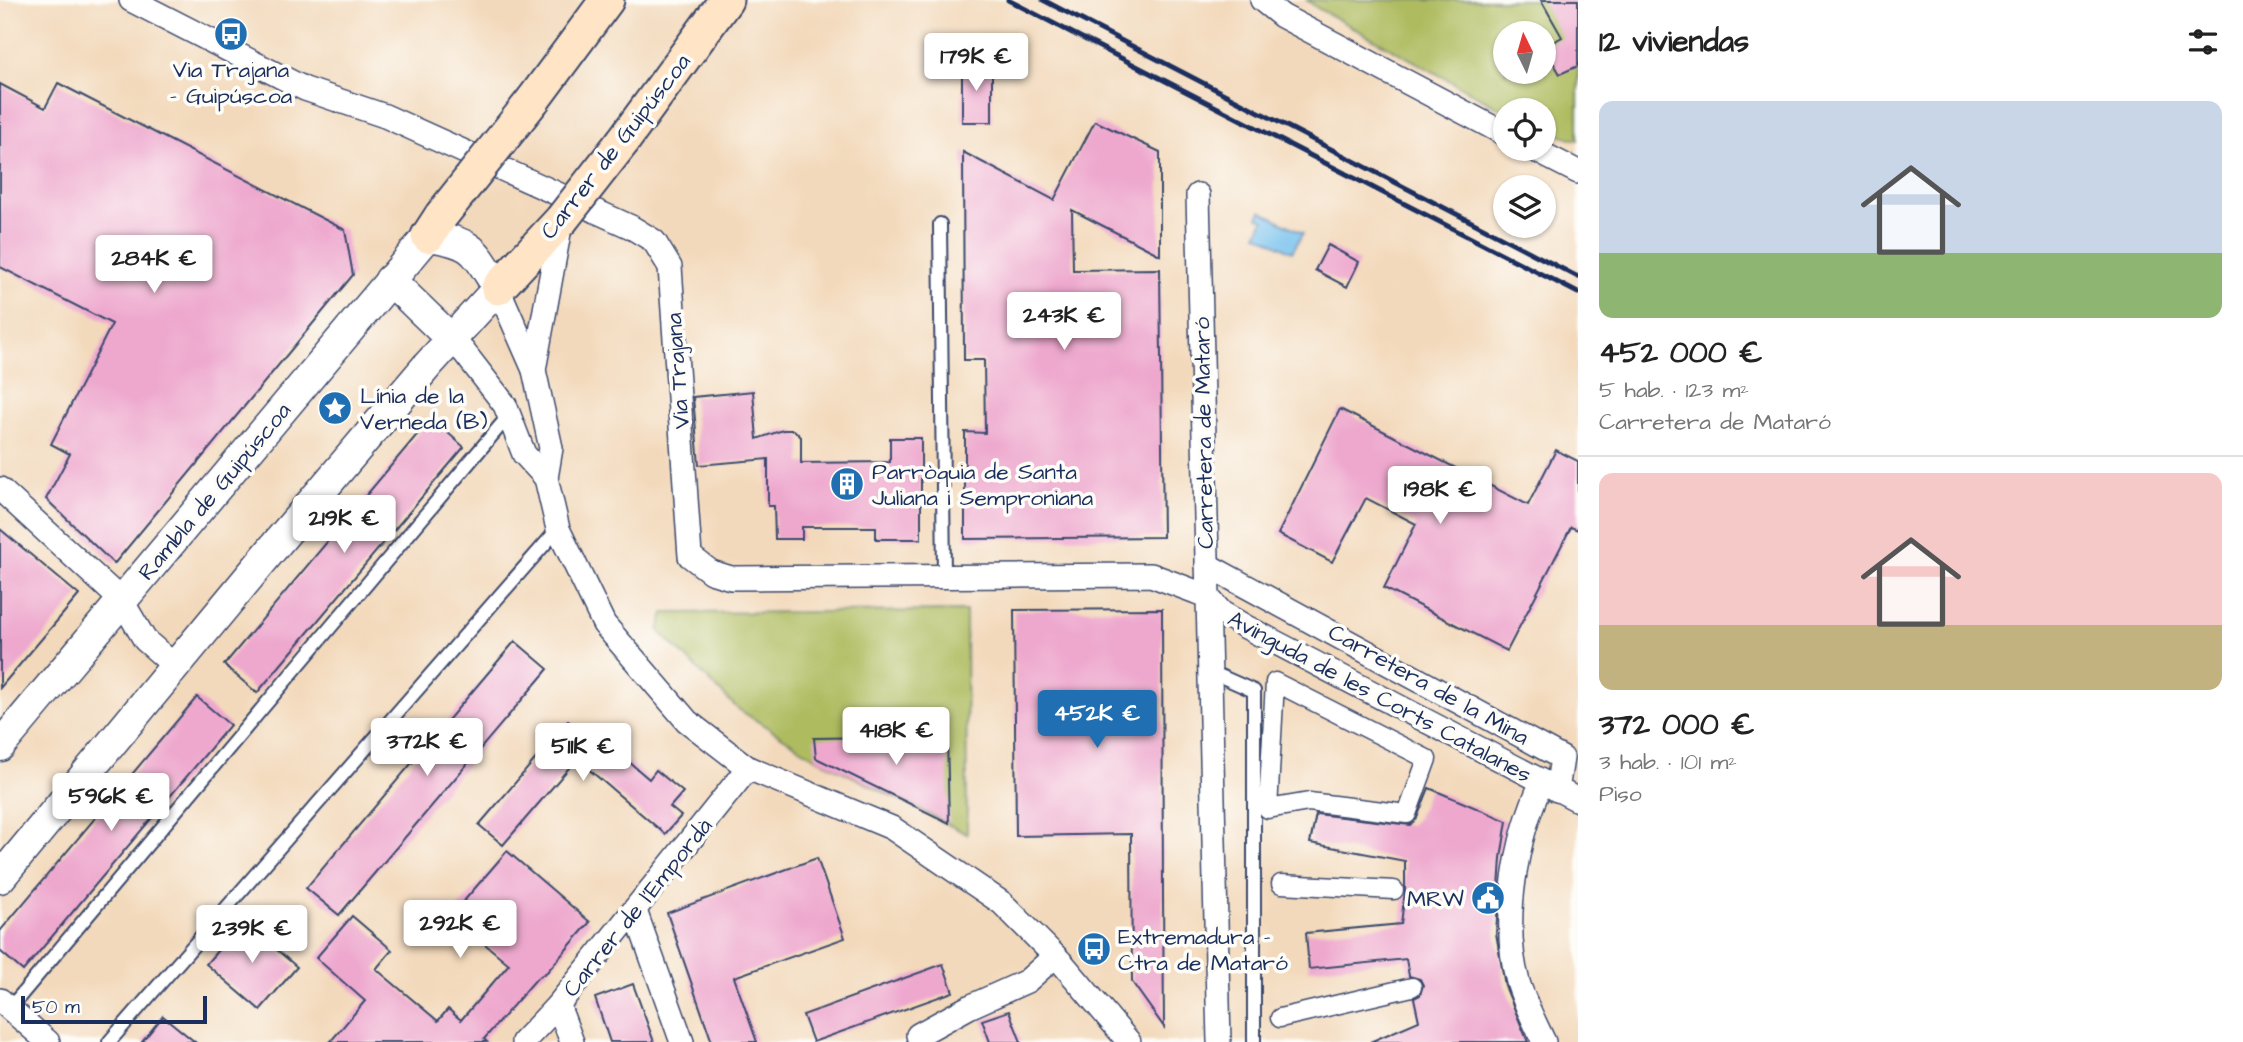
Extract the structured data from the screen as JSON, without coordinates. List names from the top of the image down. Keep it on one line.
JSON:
{"streets":{"main road":["Carrer de Guipúscoa"],"street":["Via Trajana","Carretera de Mataró","Rambla de Guipúscoa","Carretera de la Mina","Avinguda de les Corts Catalanes","Carrer de l'Empordà"]},"crossings":[["Via Trajana","Carretera de Mataró"],["Via Trajana","Avinguda de les Corts Catalanes"],["Carretera de Mataró","Carretera de la Mina"],["Carretera de Mataró","Avinguda de les Corts Catalanes"],["Carretera de la Mina","Avinguda de les Corts Catalanes"]],"places":{"bus stop":["Via Trajana - Guipúscoa","Extremadura - Ctra de Mataró"],"place":["Línia de la Verneda (B)"],"building":["Parròquia de Santa Juliana i Semproniana"],"public building":["MRW"]},"scale_bar":"50 m","north":"top","page":{"heading":"12 viviendas","price":["179K €","284K €","243K €","198K €","219K €","452K €","418K €","372K €","511K €","596K €","292K €","239K €"],"list":[{"name":"452 000 €","note":"5 hab. · 123 m² · Carretera de Mataró"},{"name":"372 000 €","note":"3 hab. · 101 m² · Piso"}],"scale":"50 m"}}
